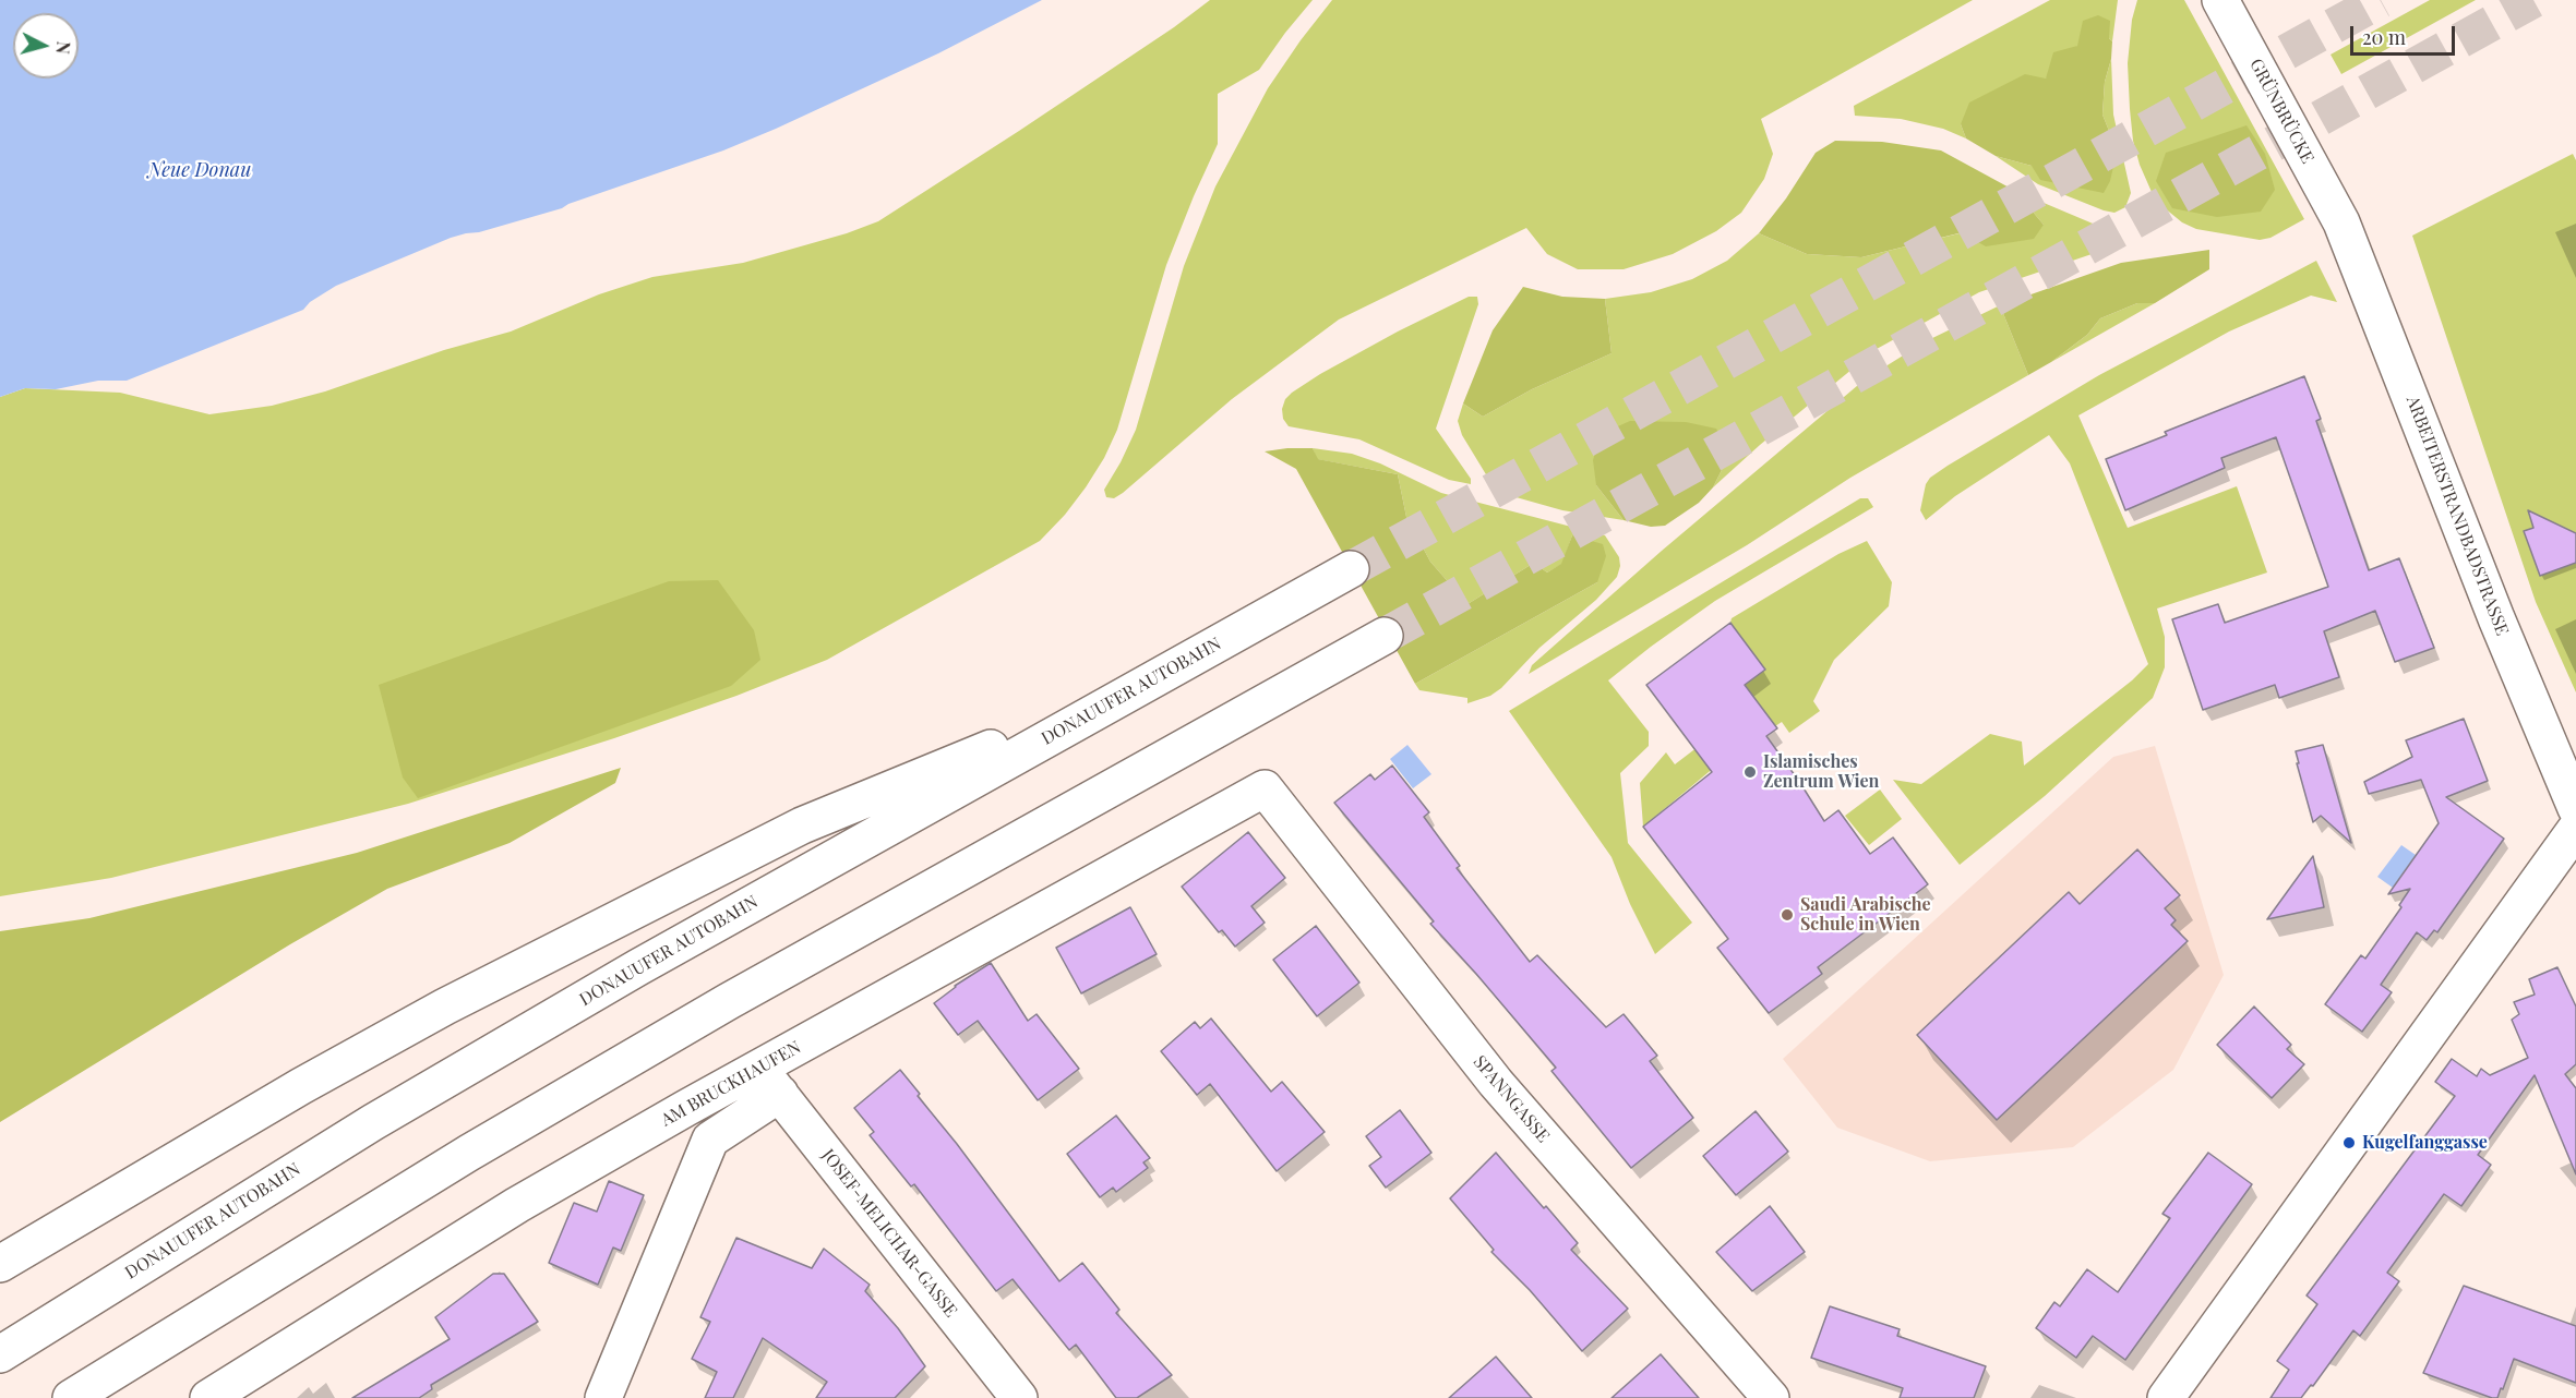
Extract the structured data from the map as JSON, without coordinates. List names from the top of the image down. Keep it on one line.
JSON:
{"streets":{"main road":["GRÜNBRÜCKE","ARBEITERSTRANDBADSTRASSE","DONAUUFER AUTOBAHN","AM BRUCKHAUFEN","SPANNGASSE","JOSEF-MELICHAR-GASSE"]},"crossings":[["GRÜNBRÜCKE","ARBEITERSTRANDBADSTRASSE"],["AM BRUCKHAUFEN","SPANNGASSE"],["AM BRUCKHAUFEN","JOSEF-MELICHAR-GASSE"]],"water":["Neue Donau"],"places":["Islamisches Zentrum Wien","Saudi Arabische Schule in Wien","Kugelfanggasse"],"scale_bar":"20 m","north":"right"}
